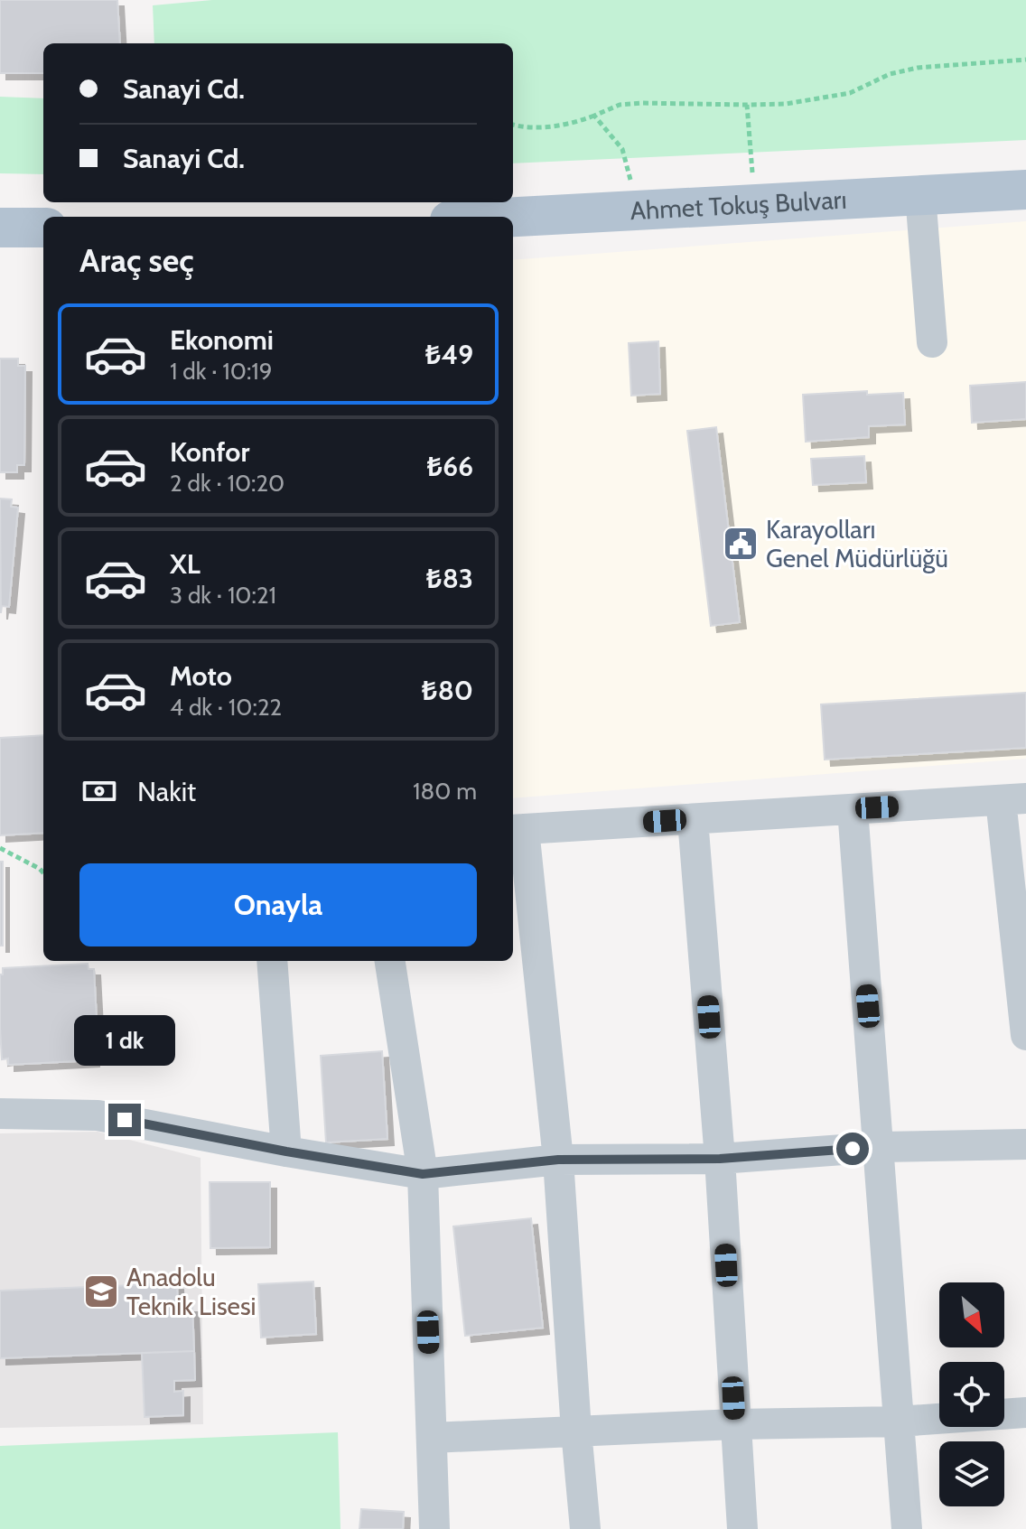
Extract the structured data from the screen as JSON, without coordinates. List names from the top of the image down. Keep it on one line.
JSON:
{"streets":{"main road":["Ahmet Tokuş Bulvarı"]},"places":{"public building":["Karayolları Genel Müdürlüğü"],"school or university":["Anadolu Teknik Lisesi"]},"north":"bottom right","page":{"banner":["Sanayi Cd.","Sanayi Cd."],"heading":"Araç seç","list":[{"name":"Ekonomi","note":"1 dk · 10:19","value":"₺49"},{"name":"Konfor","note":"2 dk · 10:20","value":"₺66"},{"name":"XL","note":"3 dk · 10:21","value":"₺83"},{"name":"Moto","note":"4 dk · 10:22","value":"₺80"}],"pay":["Nakit","180 m"],"buttons":"Onayla","bubble":"1 dk"}}
